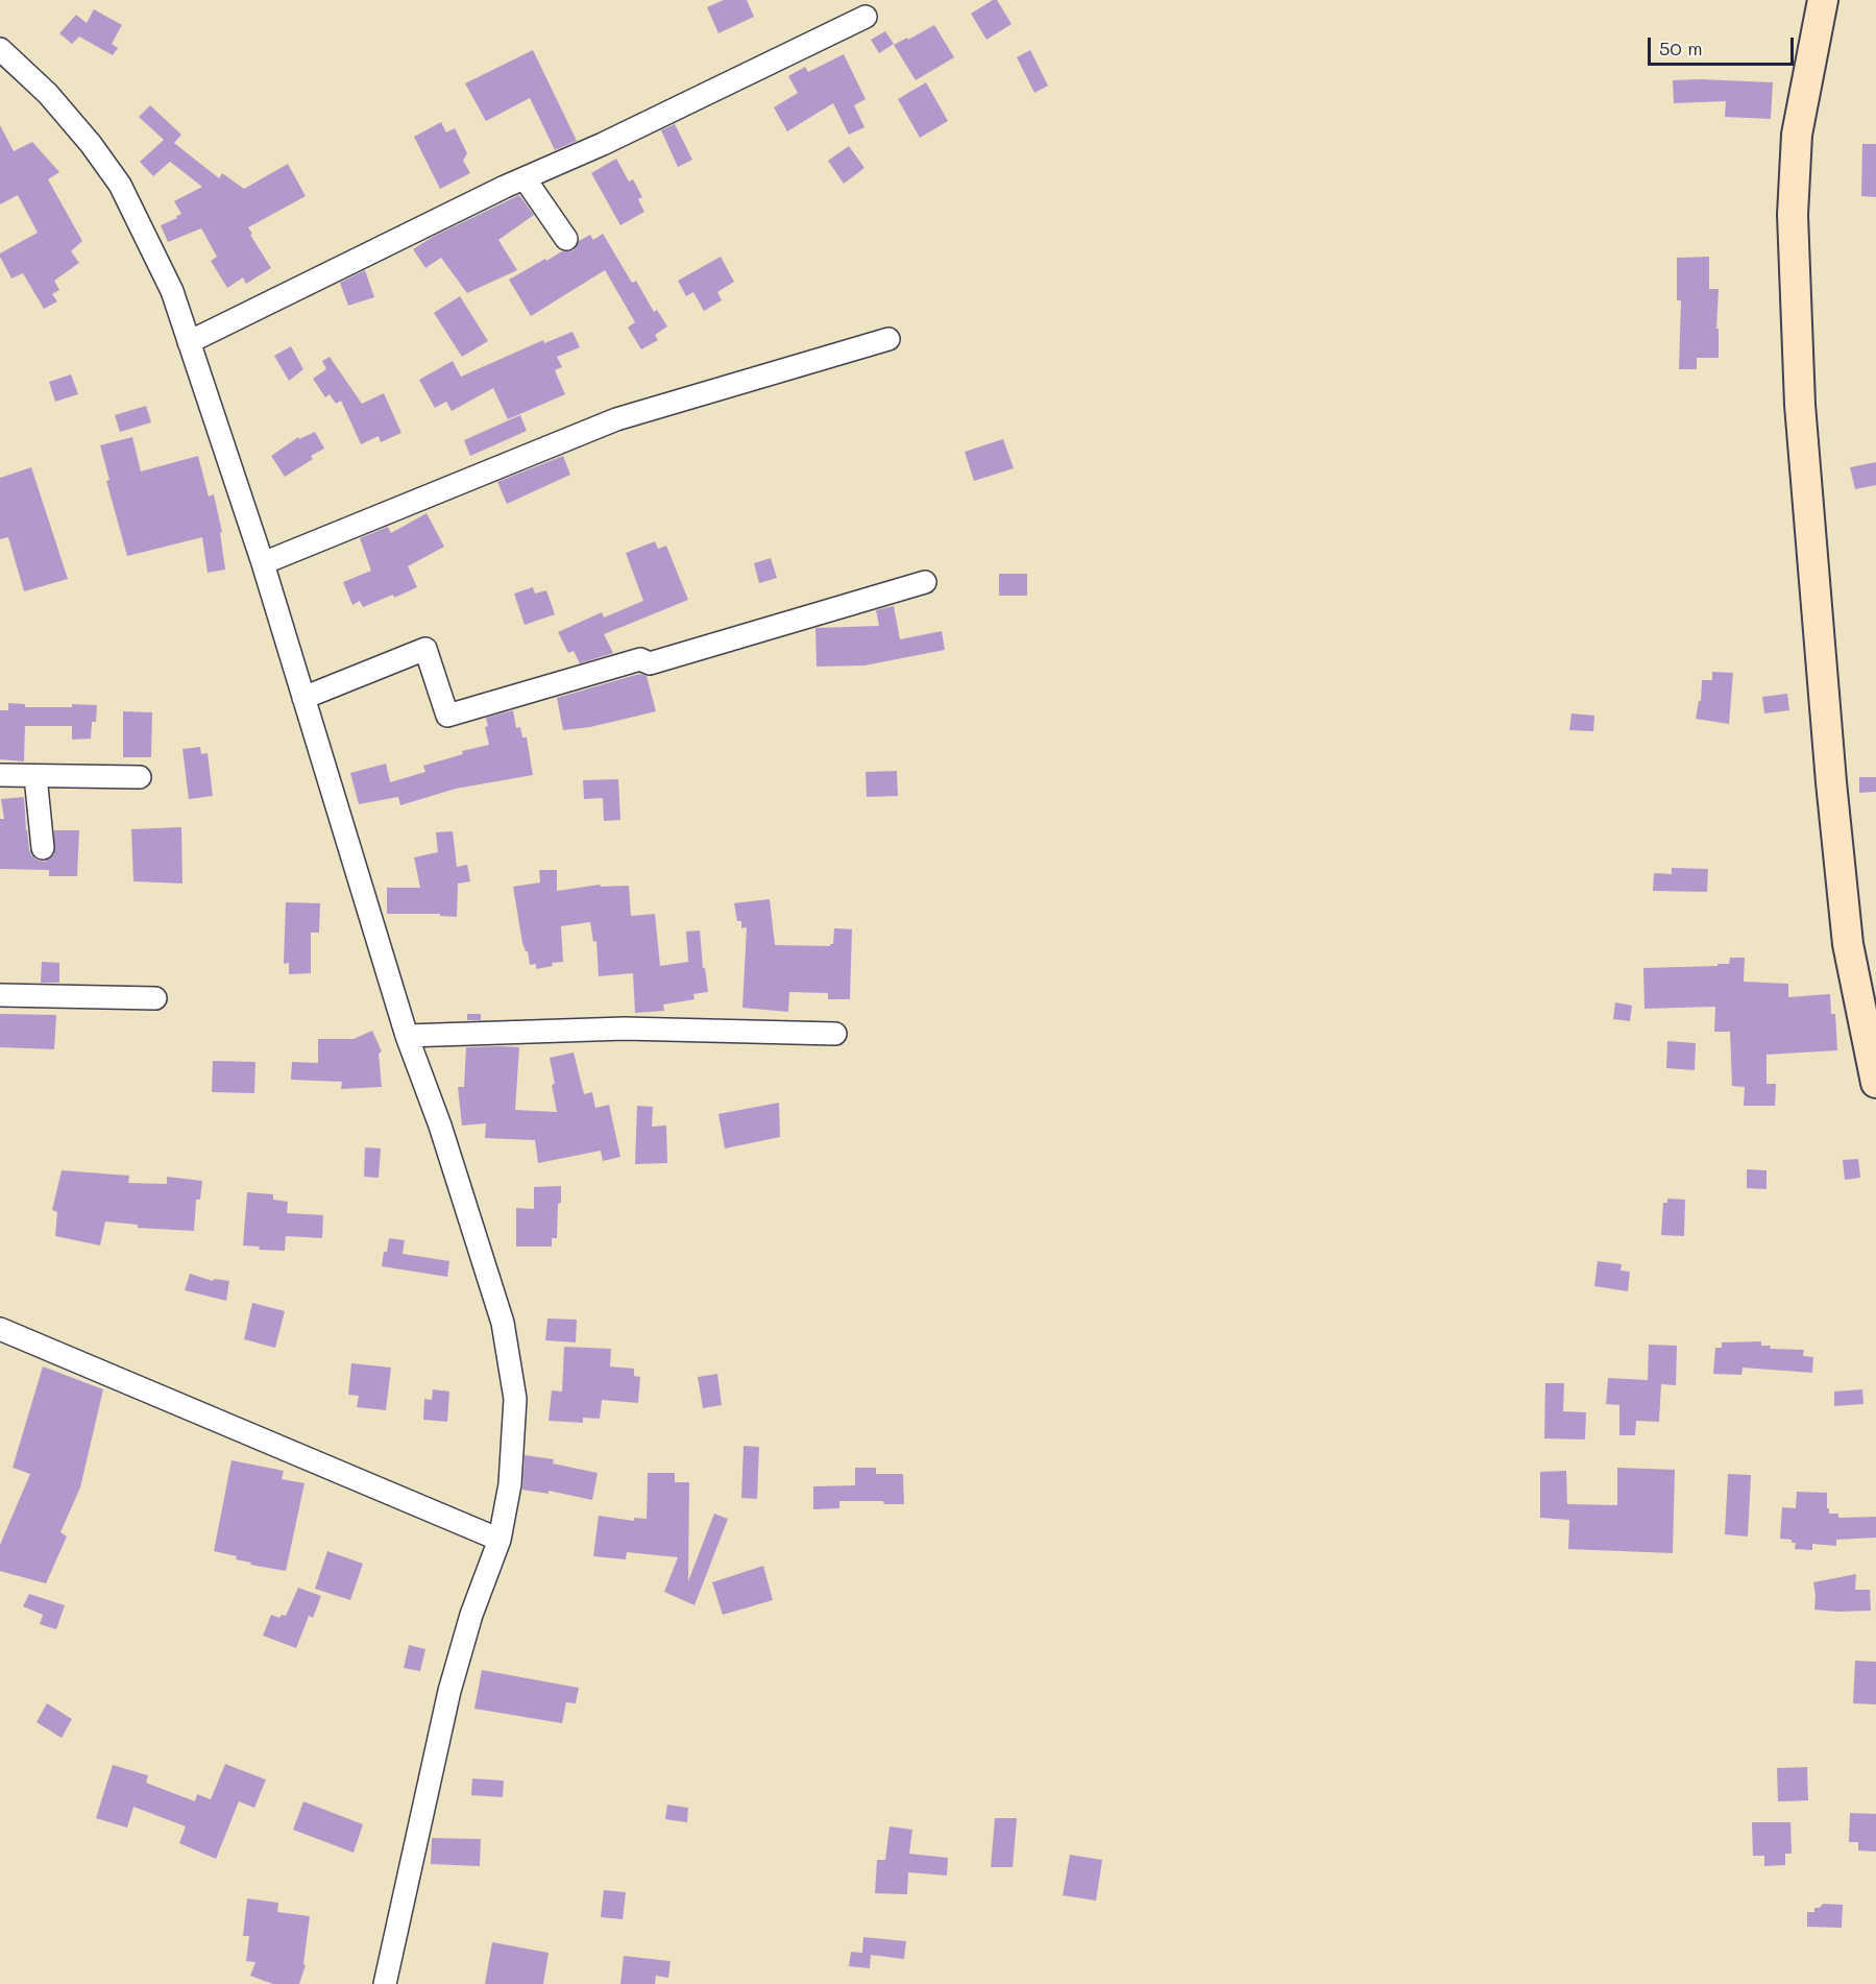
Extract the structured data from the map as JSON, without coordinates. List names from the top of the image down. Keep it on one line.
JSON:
{"scale_bar":"50 m"}
